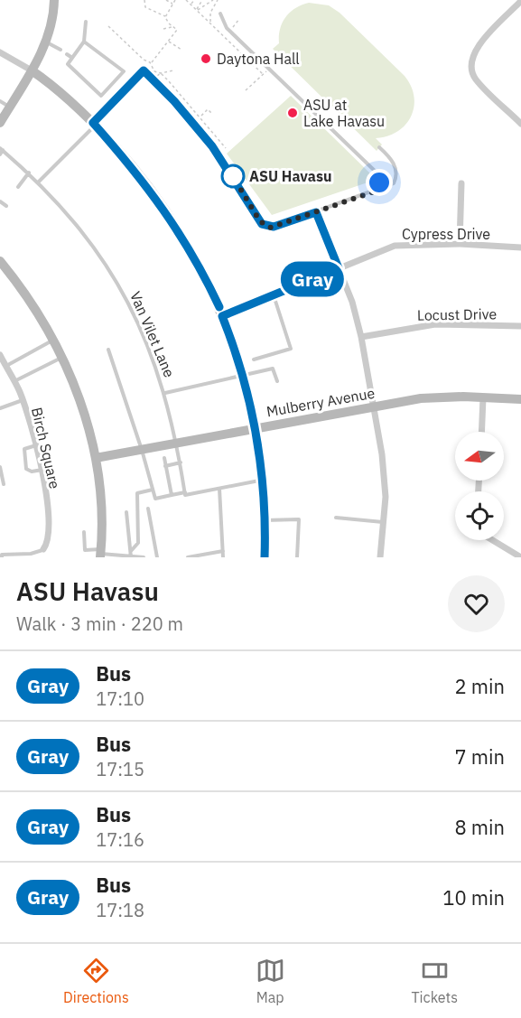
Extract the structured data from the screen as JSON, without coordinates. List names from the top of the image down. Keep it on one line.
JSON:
{"streets":{"street":["Cypress Drive","Locust Drive","Mulberry Avenue","Birch Square"],"lane":["Van Vilet Lane"]},"crossings":[["Van Vilet Lane","Mulberry Avenue"]],"places":["Daytona Hall","ASU at Lake Havasu","ASU Havasu"],"lines":["bus line Gray"],"north":"left","page":{"on_map":"Gray","heading":["ASU Havasu","Walk · 3 min · 220 m"],"list":[{"mark":"Gray","name":"Bus","note":"17:10","value":"2 min"},{"mark":"Gray","name":"Bus","note":"17:15","value":"7 min"},{"mark":"Gray","name":"Bus","note":"17:16","value":"8 min"},{"mark":"Gray","name":"Bus","note":"17:18","value":"10 min"}],"tabs":["Directions","Map","Tickets"]}}
